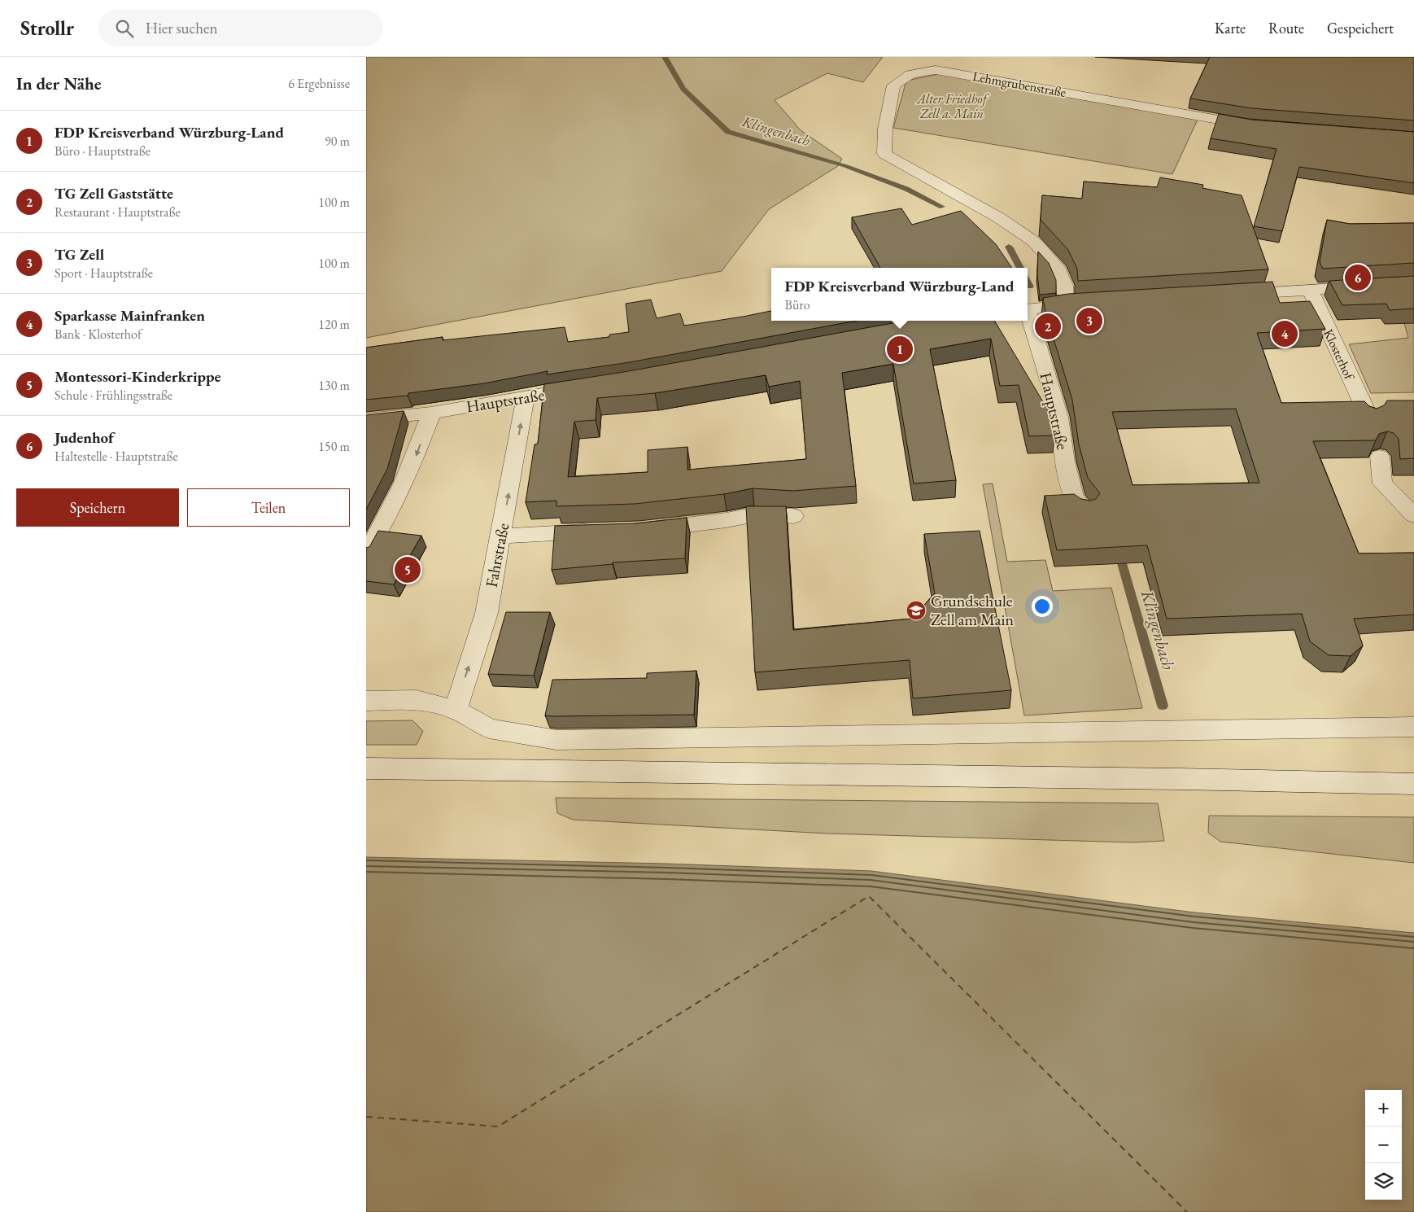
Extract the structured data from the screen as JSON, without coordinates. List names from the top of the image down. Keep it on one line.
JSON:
{"streets":{"street":["Lehmgrubenstraße","Klosterhof","Hauptstraße","Fahrstraße"]},"crossings":[["Lehmgrubenstraße","Hauptstraße"],["Hauptstraße","Fahrstraße"]],"water":["Klingenbach"],"parks":["Alter Friedhof Zell a. Main"],"places":{"school or university":["Grundschule Zell am Main"]},"page":{"header":"Strollr","search":"Hier suchen","nav":["Karte","Route","Gespeichert"],"heading":["In der Nähe","6 Ergebnisse"],"list":[{"mark":"1","name":"FDP Kreisverband Würzburg-Land","note":"Büro · Hauptstraße","value":"90 m"},{"mark":"2","name":"TG Zell Gaststätte","note":"Restaurant · Hauptstraße","value":"100 m"},{"mark":"3","name":"TG Zell","note":"Sport · Hauptstraße","value":"100 m"},{"mark":"4","name":"Sparkasse Mainfranken","note":"Bank · Klosterhof","value":"120 m"},{"mark":"5","name":"Montessori-Kinderkrippe","note":"Schule · Frühlingsstraße","value":"130 m"},{"mark":"6","name":"Judenhof","note":"Haltestelle · Hauptstraße","value":"150 m"}],"pins":["6","3","2","4","1","5"],"popup":["FDP Kreisverband Würzburg-Land","Büro"],"buttons":["Speichern","Teilen"],"map_buttons":["+","−"]}}
